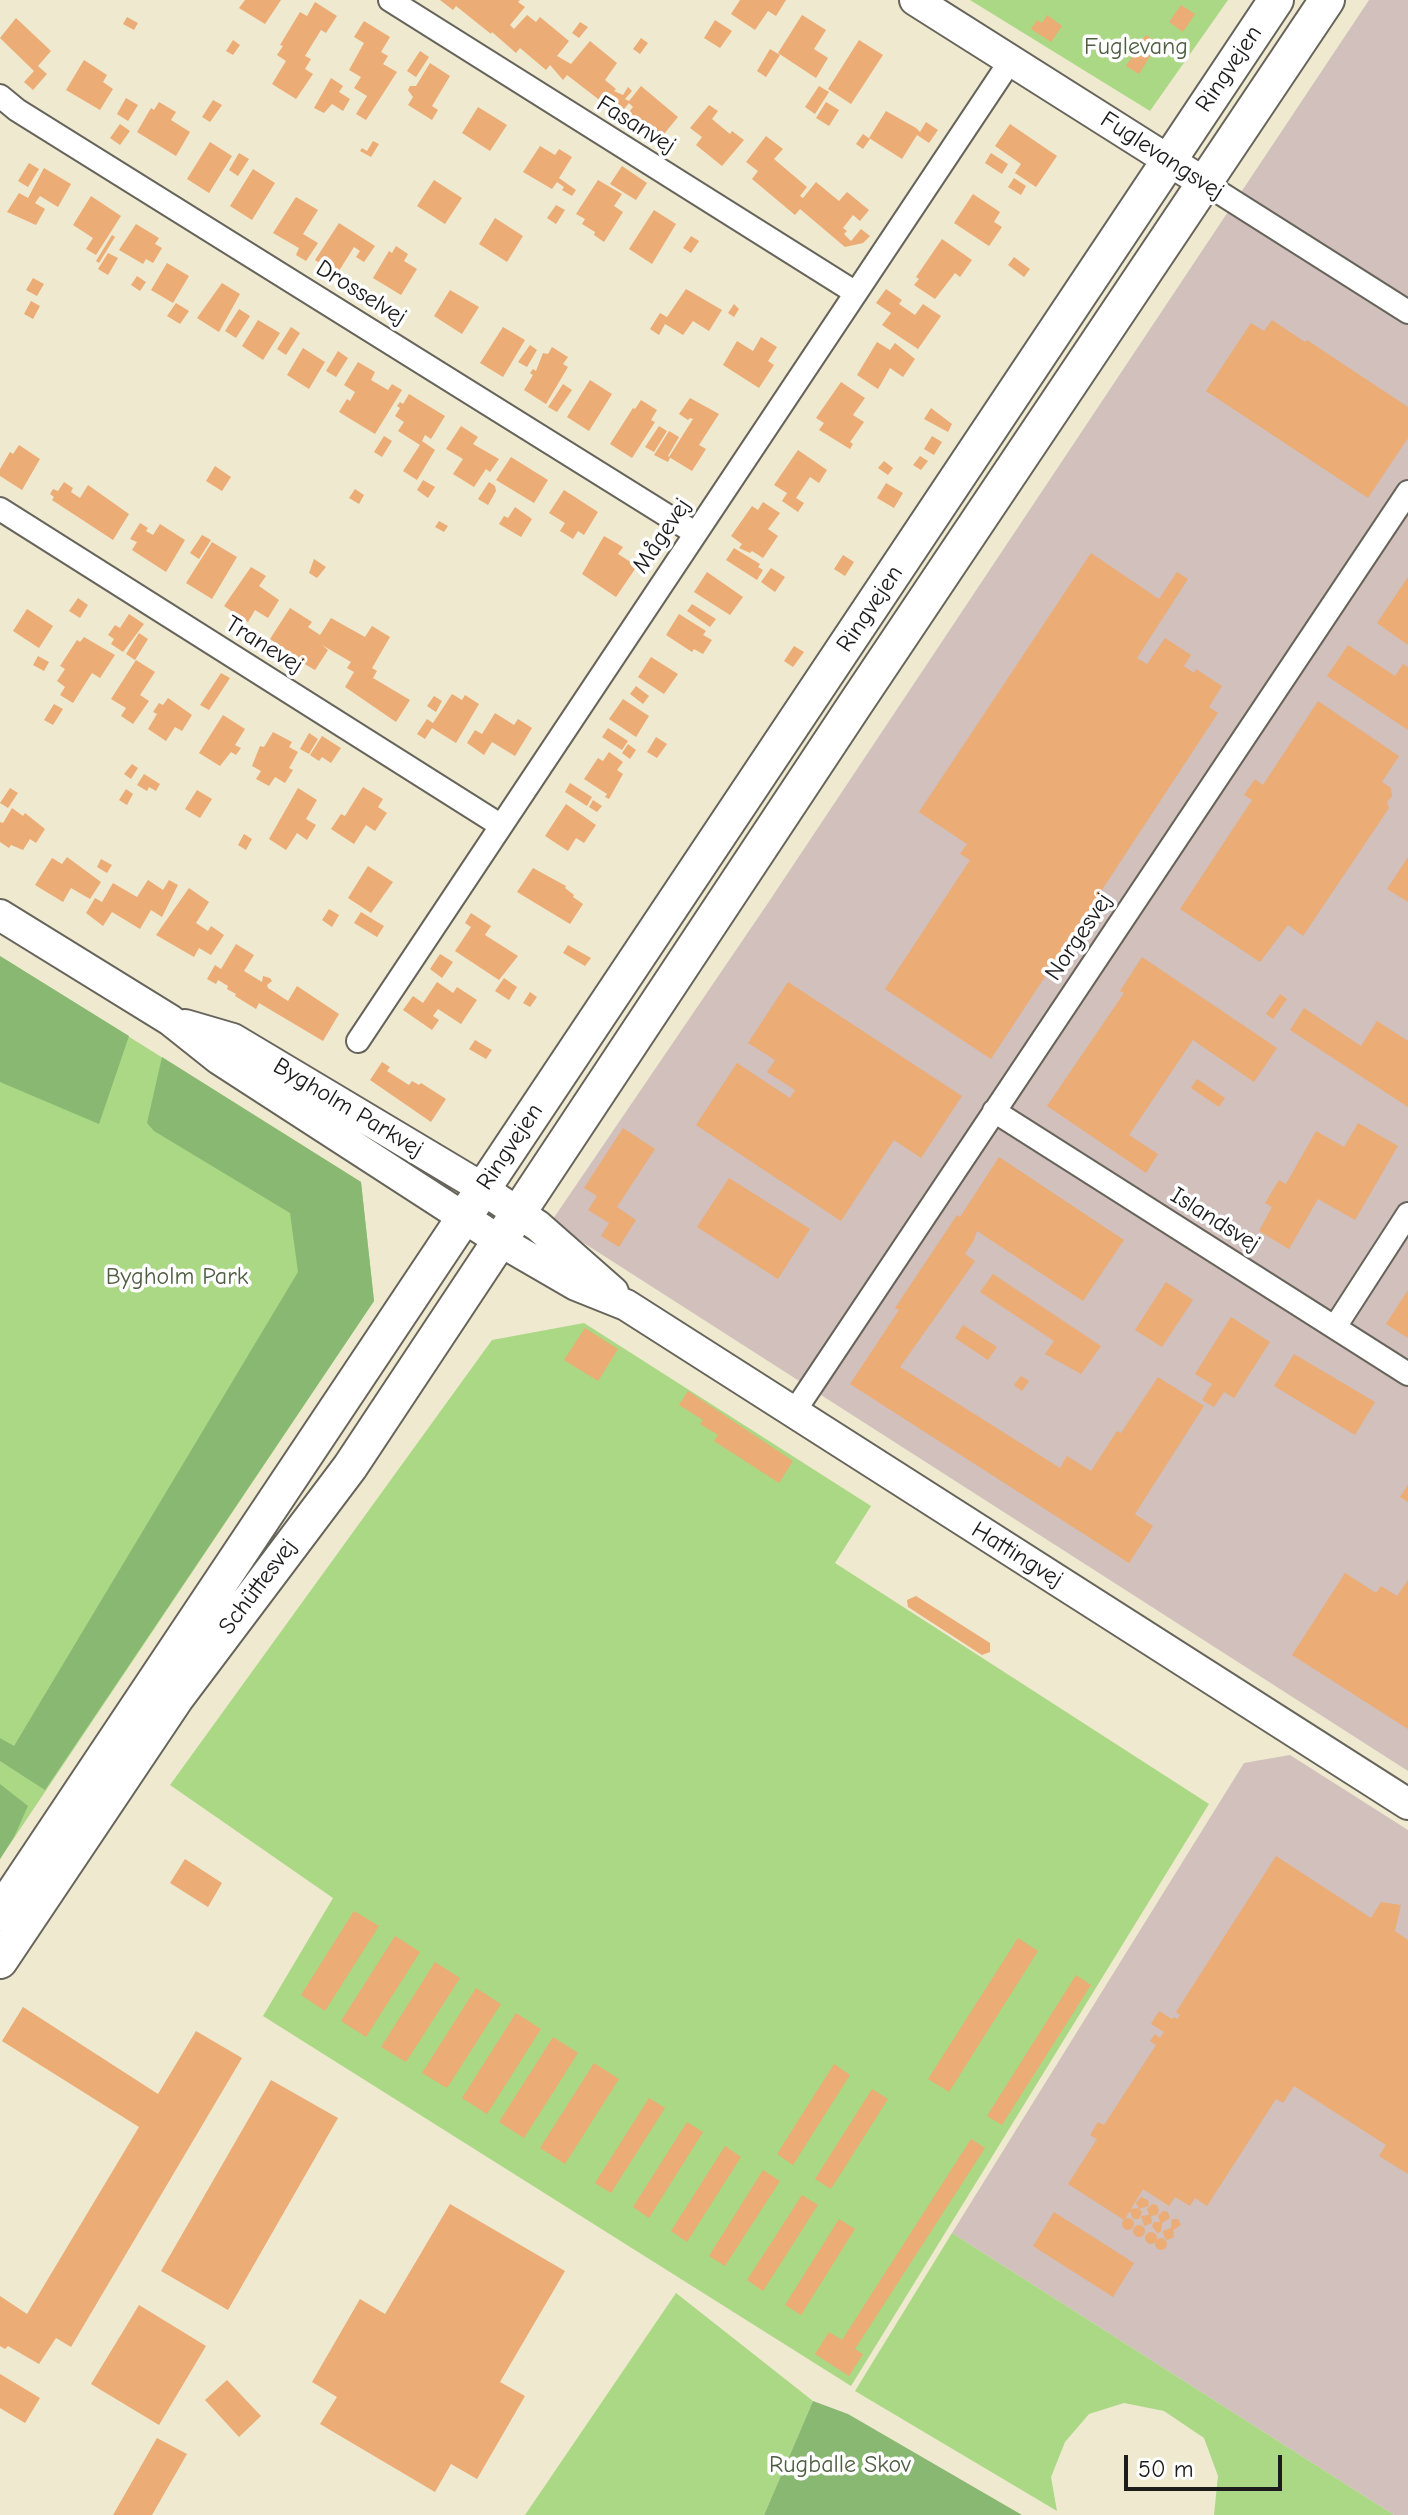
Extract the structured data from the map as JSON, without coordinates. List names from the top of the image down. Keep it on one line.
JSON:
{"streets":{"main road":["Ringvejen","Schüttesvej"],"street":["Fasanvej","Fuglevangsvej","Drosselvej","Mågevej","Tranevej","Norgesvej","Bygholm Parkvej","Islandsvej","Hattingvej"]},"crossings":[["Ringvejen","Fuglevangsvej"],["Ringvejen","Bygholm Parkvej"],["Ringvejen","Hattingvej"],["Ringvejen","Schüttesvej"],["Fasanvej","Mågevej"],["Fuglevangsvej","Mågevej"],["Drosselvej","Mågevej"],["Mågevej","Tranevej"],["Norgesvej","Islandsvej"],["Norgesvej","Hattingvej"],["Bygholm Parkvej","Hattingvej"],["Bygholm Parkvej","Schüttesvej"],["Hattingvej","Schüttesvej"]],"parks":["Fuglevang","Bygholm Park","Rugballe Skov"],"scale_bar":"50 m"}
